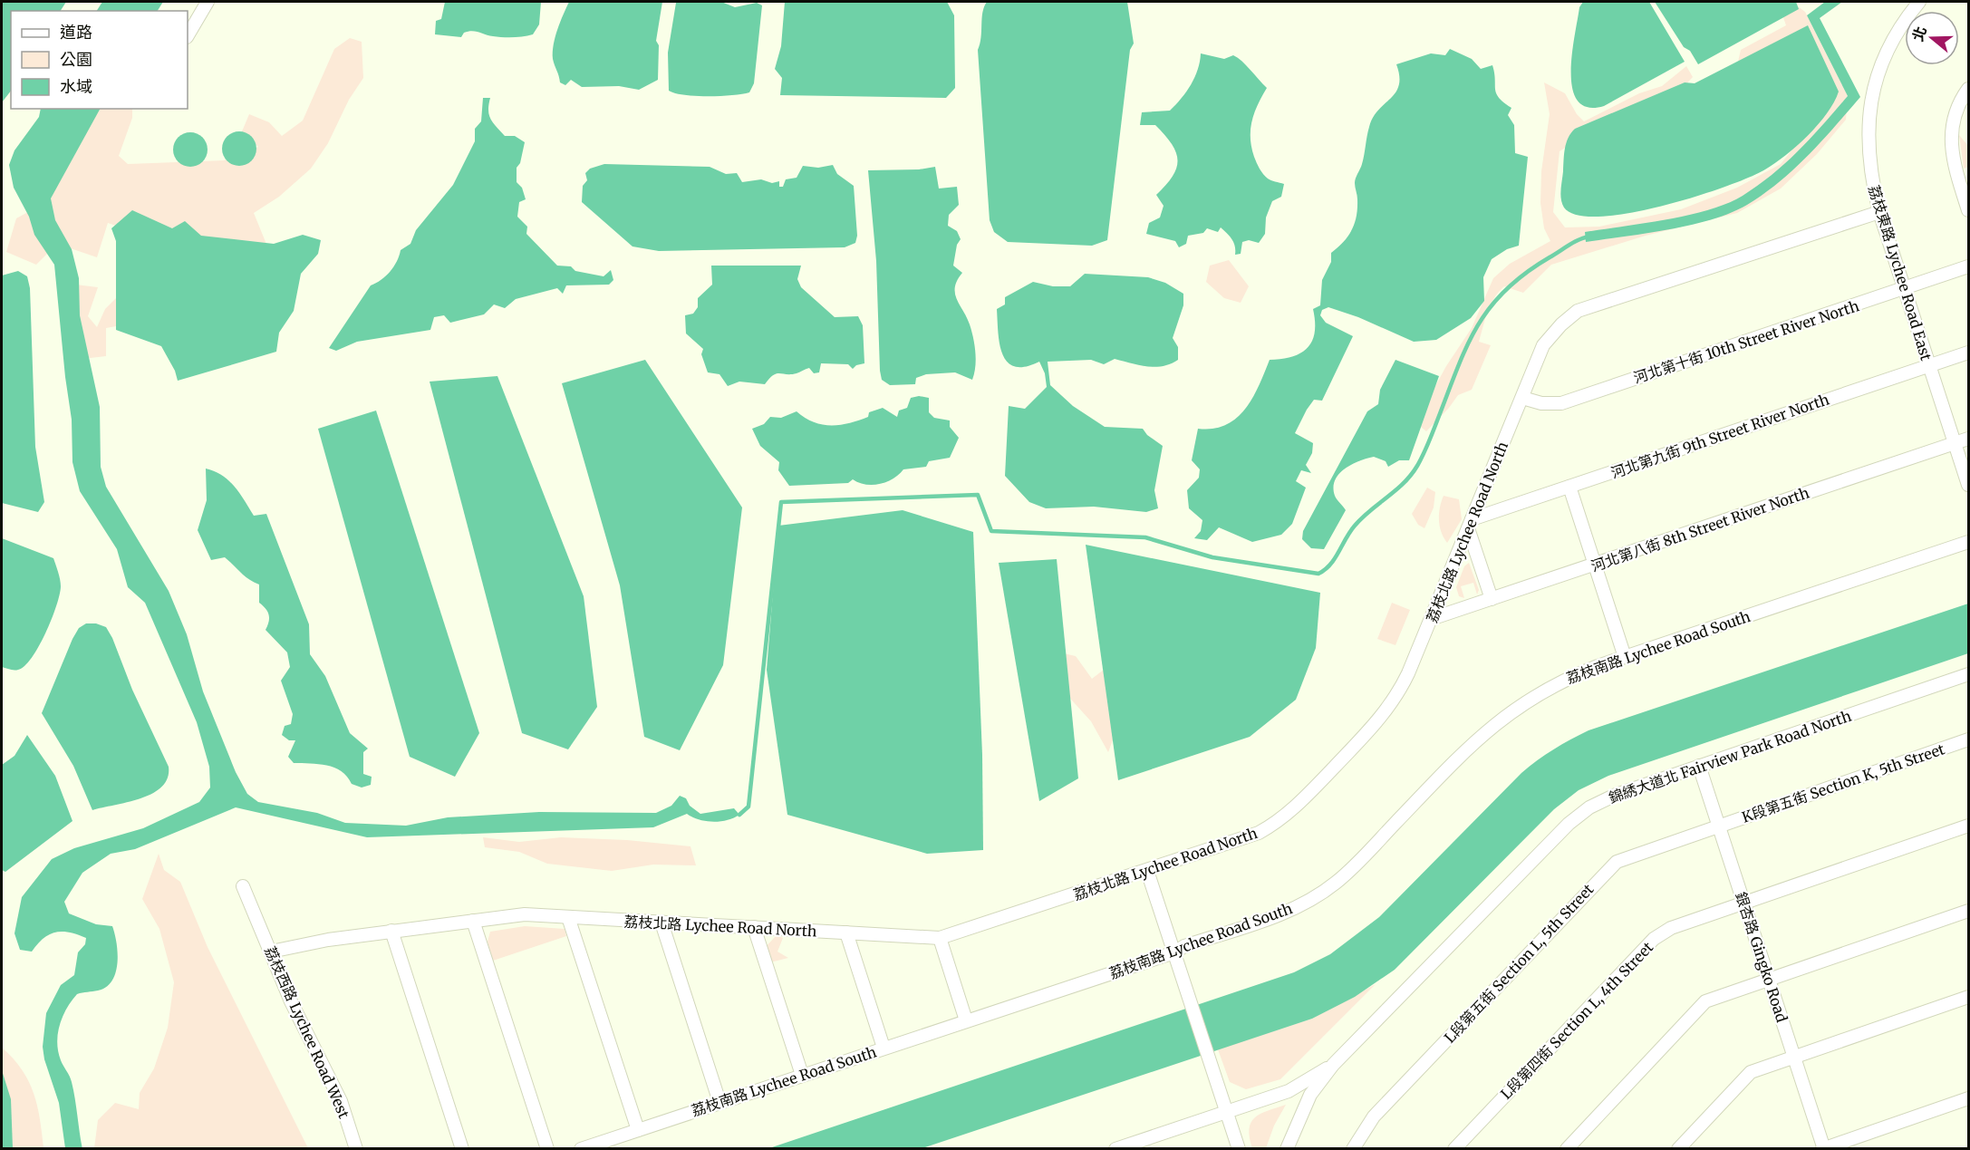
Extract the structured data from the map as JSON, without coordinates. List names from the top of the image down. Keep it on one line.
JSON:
{"streets":{"street":["荔枝東路 Lychee Road East","河北第十街 10th Street River North","河北第九街 9th Street River North","河北第八街 8th Street River North","荔枝北路 Lychee Road North","荔枝南路 Lychee Road South","錦綉大道北 Fairview Park Road North","K段第五街 Section K, 5th Street","銀杏路 Gingko Road","L段第五街 Section L, 5th Street","L段第四街 Section L, 4th Street","荔枝西路 Lychee Road West"]},"crossings":[["荔枝東路 Lychee Road East","河北第十街 10th Street River North"],["荔枝東路 Lychee Road East","河北第九街 9th Street River North"],["荔枝東路 Lychee Road East","河北第八街 8th Street River North"],["荔枝東路 Lychee Road East","荔枝北路 Lychee Road North"],["河北第十街 10th Street River North","荔枝北路 Lychee Road North"],["河北第九街 9th Street River North","荔枝北路 Lychee Road North"],["河北第八街 8th Street River North","荔枝北路 Lychee Road North"],["荔枝北路 Lychee Road North","荔枝西路 Lychee Road West"],["錦綉大道北 Fairview Park Road North","銀杏路 Gingko Road"],["K段第五街 Section K, 5th Street","銀杏路 Gingko Road"],["K段第五街 Section K, 5th Street","L段第五街 Section L, 5th Street"],["銀杏路 Gingko Road","L段第五街 Section L, 5th Street"],["銀杏路 Gingko Road","L段第四街 Section L, 4th Street"]],"legend":["道路","公園","水域"],"north":"left"}
